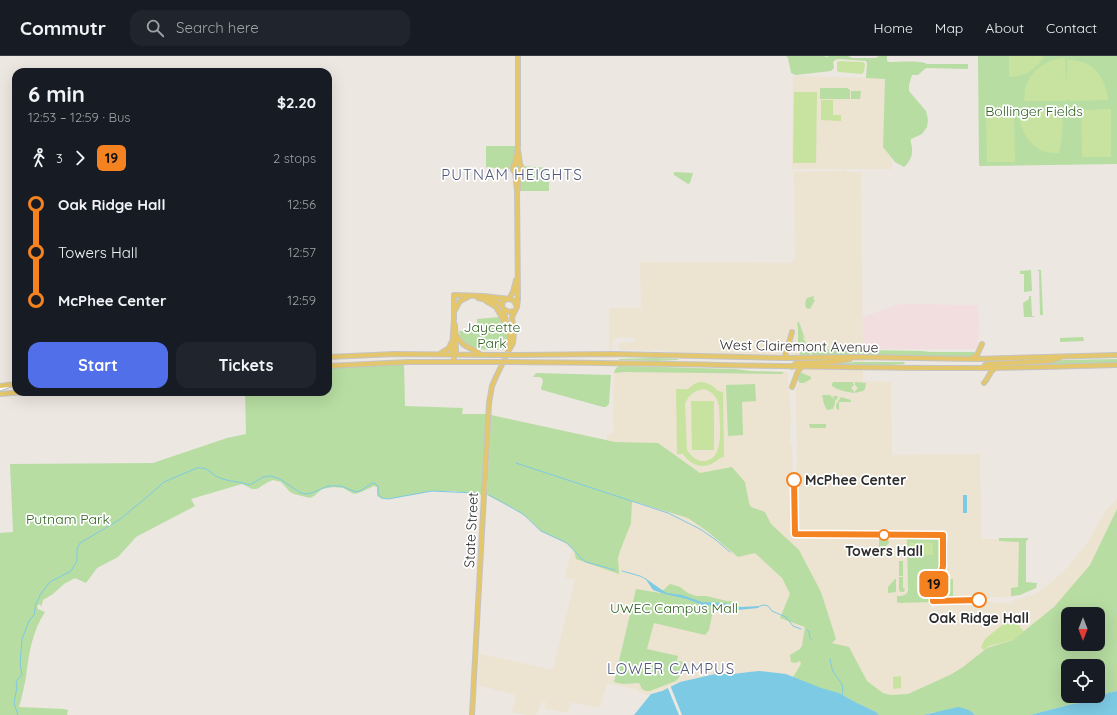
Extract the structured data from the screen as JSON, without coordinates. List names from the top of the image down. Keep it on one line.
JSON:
{"streets":{"main road":["West Clairemont Avenue","State Street"]},"districts":["PUTNAM HEIGHTS","LOWER CAMPUS"],"parks":["Bollinger Fields","Jaycette Park","Putnam Park","UWEC Campus Mall"],"places":["McPhee Center","Towers Hall","Oak Ridge Hall"],"lines":["bus line 19"],"north":"bottom","page":{"header":"Commutr","search":"Search here","nav":["Home","Map","About","Contact"],"on_map":"19","heading":["6 min","12:53 – 12:59 · Bus","$2.20"],"legs":["3","19","2 stops"],"list":[{"name":"Oak Ridge Hall","value":"12:56"},{"name":"Towers Hall","value":"12:57"},{"name":"McPhee Center","value":"12:59"}],"buttons":["Start","Tickets"]}}
